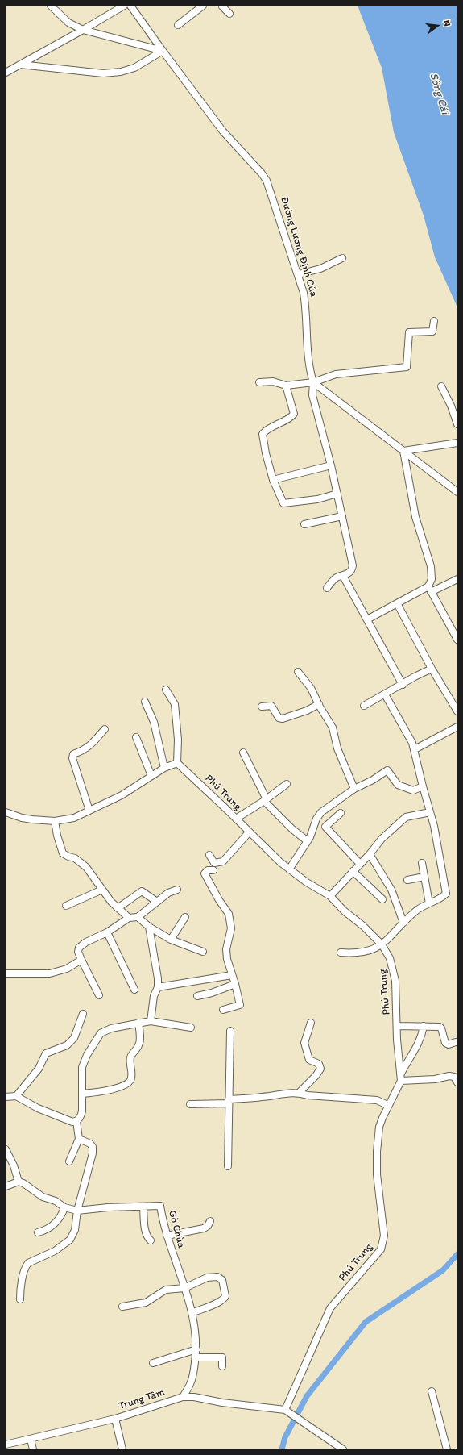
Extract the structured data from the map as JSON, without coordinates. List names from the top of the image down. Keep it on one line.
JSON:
{"streets":{"street":["Đường Lương Định Của","Phú Trung","Gò Chùa","Trung Tâm"]},"crossings":[["Phú Trung","Trung Tâm"],["Gò Chùa","Trung Tâm"]],"water":["Sông Cái"],"north":"right"}
